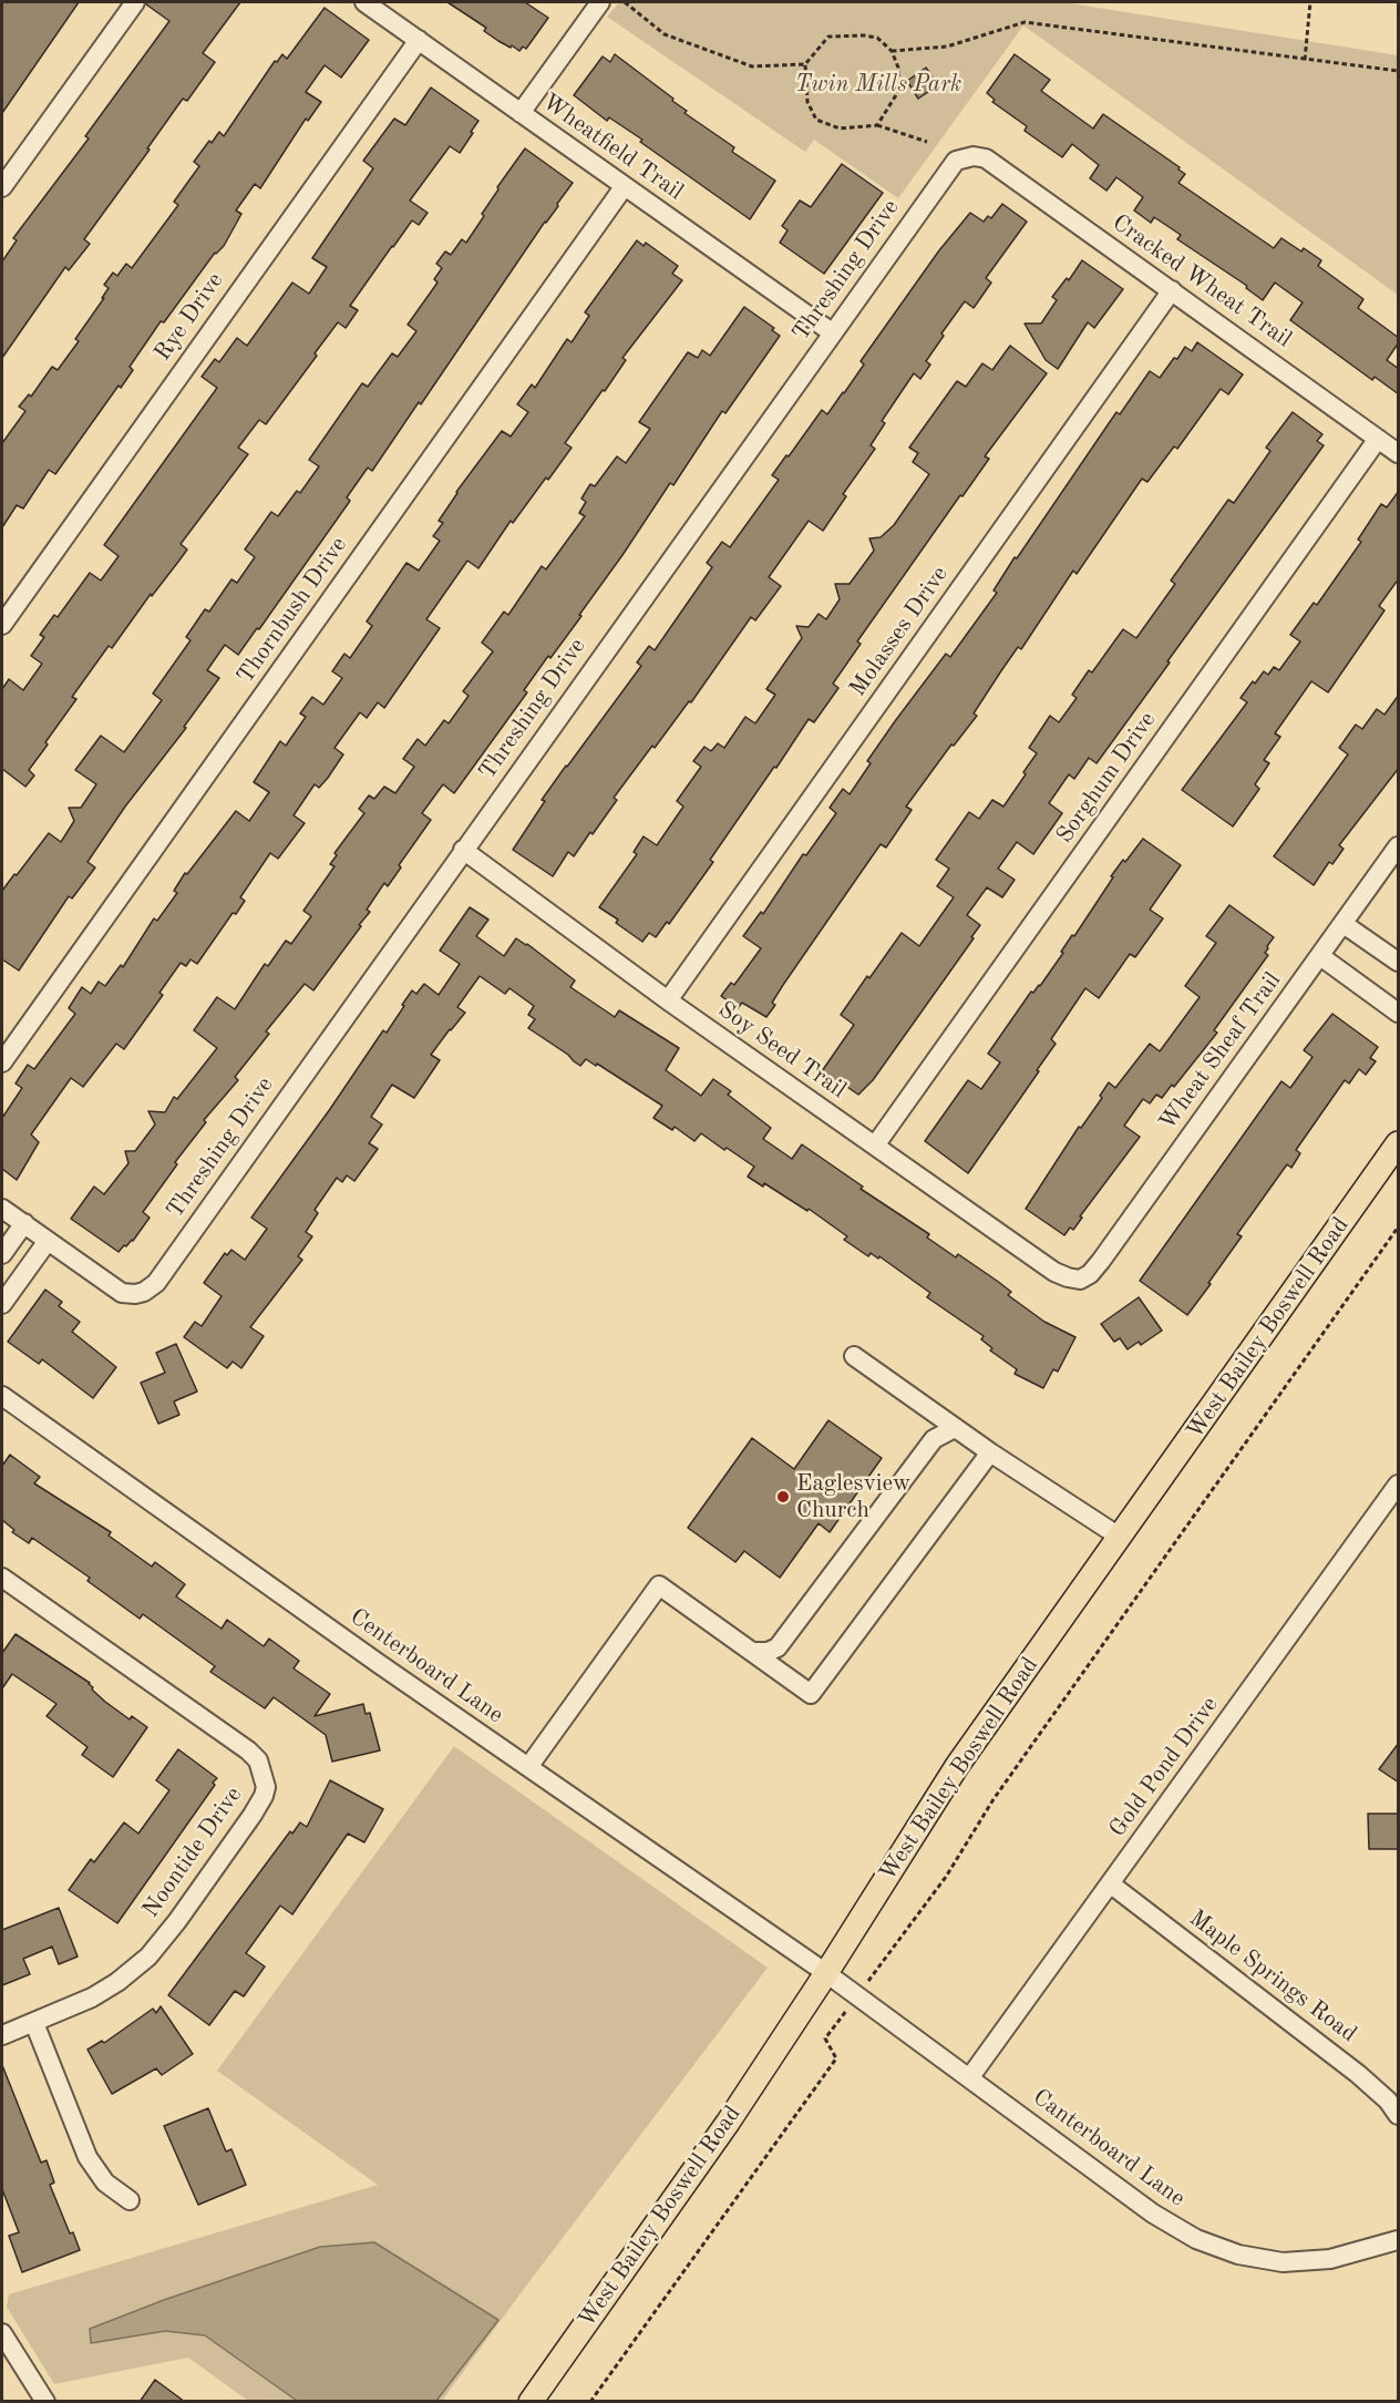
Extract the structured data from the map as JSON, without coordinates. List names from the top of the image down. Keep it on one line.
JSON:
{"streets":{"main road":["West Bailey Boswell Road"],"street":["Wheatfield Trail","Threshing Drive","Cracked Wheat Trail","Rye Drive","Thornbush Drive","Molasses Drive","Sorghum Drive","Soy Seed Trail","Wheat Sheaf Trail","Centerboard Lane","Gold Pond Drive","Noontide Drive","Maple Springs Road","Canterboard Lane"]},"crossings":[["Wheatfield Trail","Threshing Drive"],["Wheatfield Trail","Rye Drive"],["Wheatfield Trail","Thornbush Drive"],["Threshing Drive","Cracked Wheat Trail"],["Threshing Drive","Soy Seed Trail"],["Cracked Wheat Trail","Molasses Drive"],["Cracked Wheat Trail","Sorghum Drive"],["Molasses Drive","Soy Seed Trail"],["Sorghum Drive","Soy Seed Trail"],["Soy Seed Trail","Wheat Sheaf Trail"],["West Bailey Boswell Road","Centerboard Lane"],["West Bailey Boswell Road","Canterboard Lane"],["Centerboard Lane","Canterboard Lane"],["Gold Pond Drive","Maple Springs Road"],["Gold Pond Drive","Canterboard Lane"]],"parks":["Twin Mills Park"],"places":["Eaglesview Church"]}
